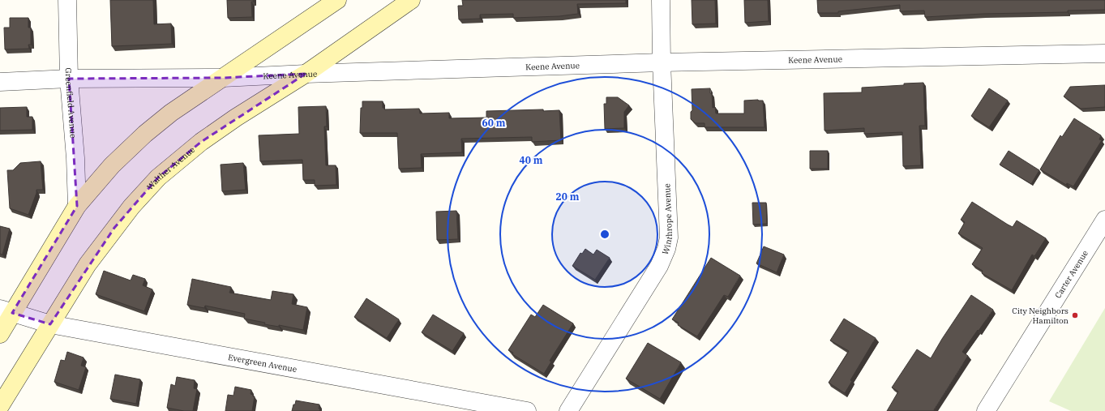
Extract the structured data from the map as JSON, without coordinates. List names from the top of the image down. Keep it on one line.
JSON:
{"streets":{"main road":["Walther Avenue"],"street":["Keene Avenue","Greenfield Avenue","Winthrope Avenue","Carter Avenue","Evergreen Avenue"]},"crossings":[["Keene Avenue","Greenfield Avenue"],["Keene Avenue","Walther Avenue"],["Keene Avenue","Winthrope Avenue"],["Walther Avenue","Evergreen Avenue"]],"places":["City Neighbors Hamilton"],"rings":["60 m","40 m","20 m"]}
